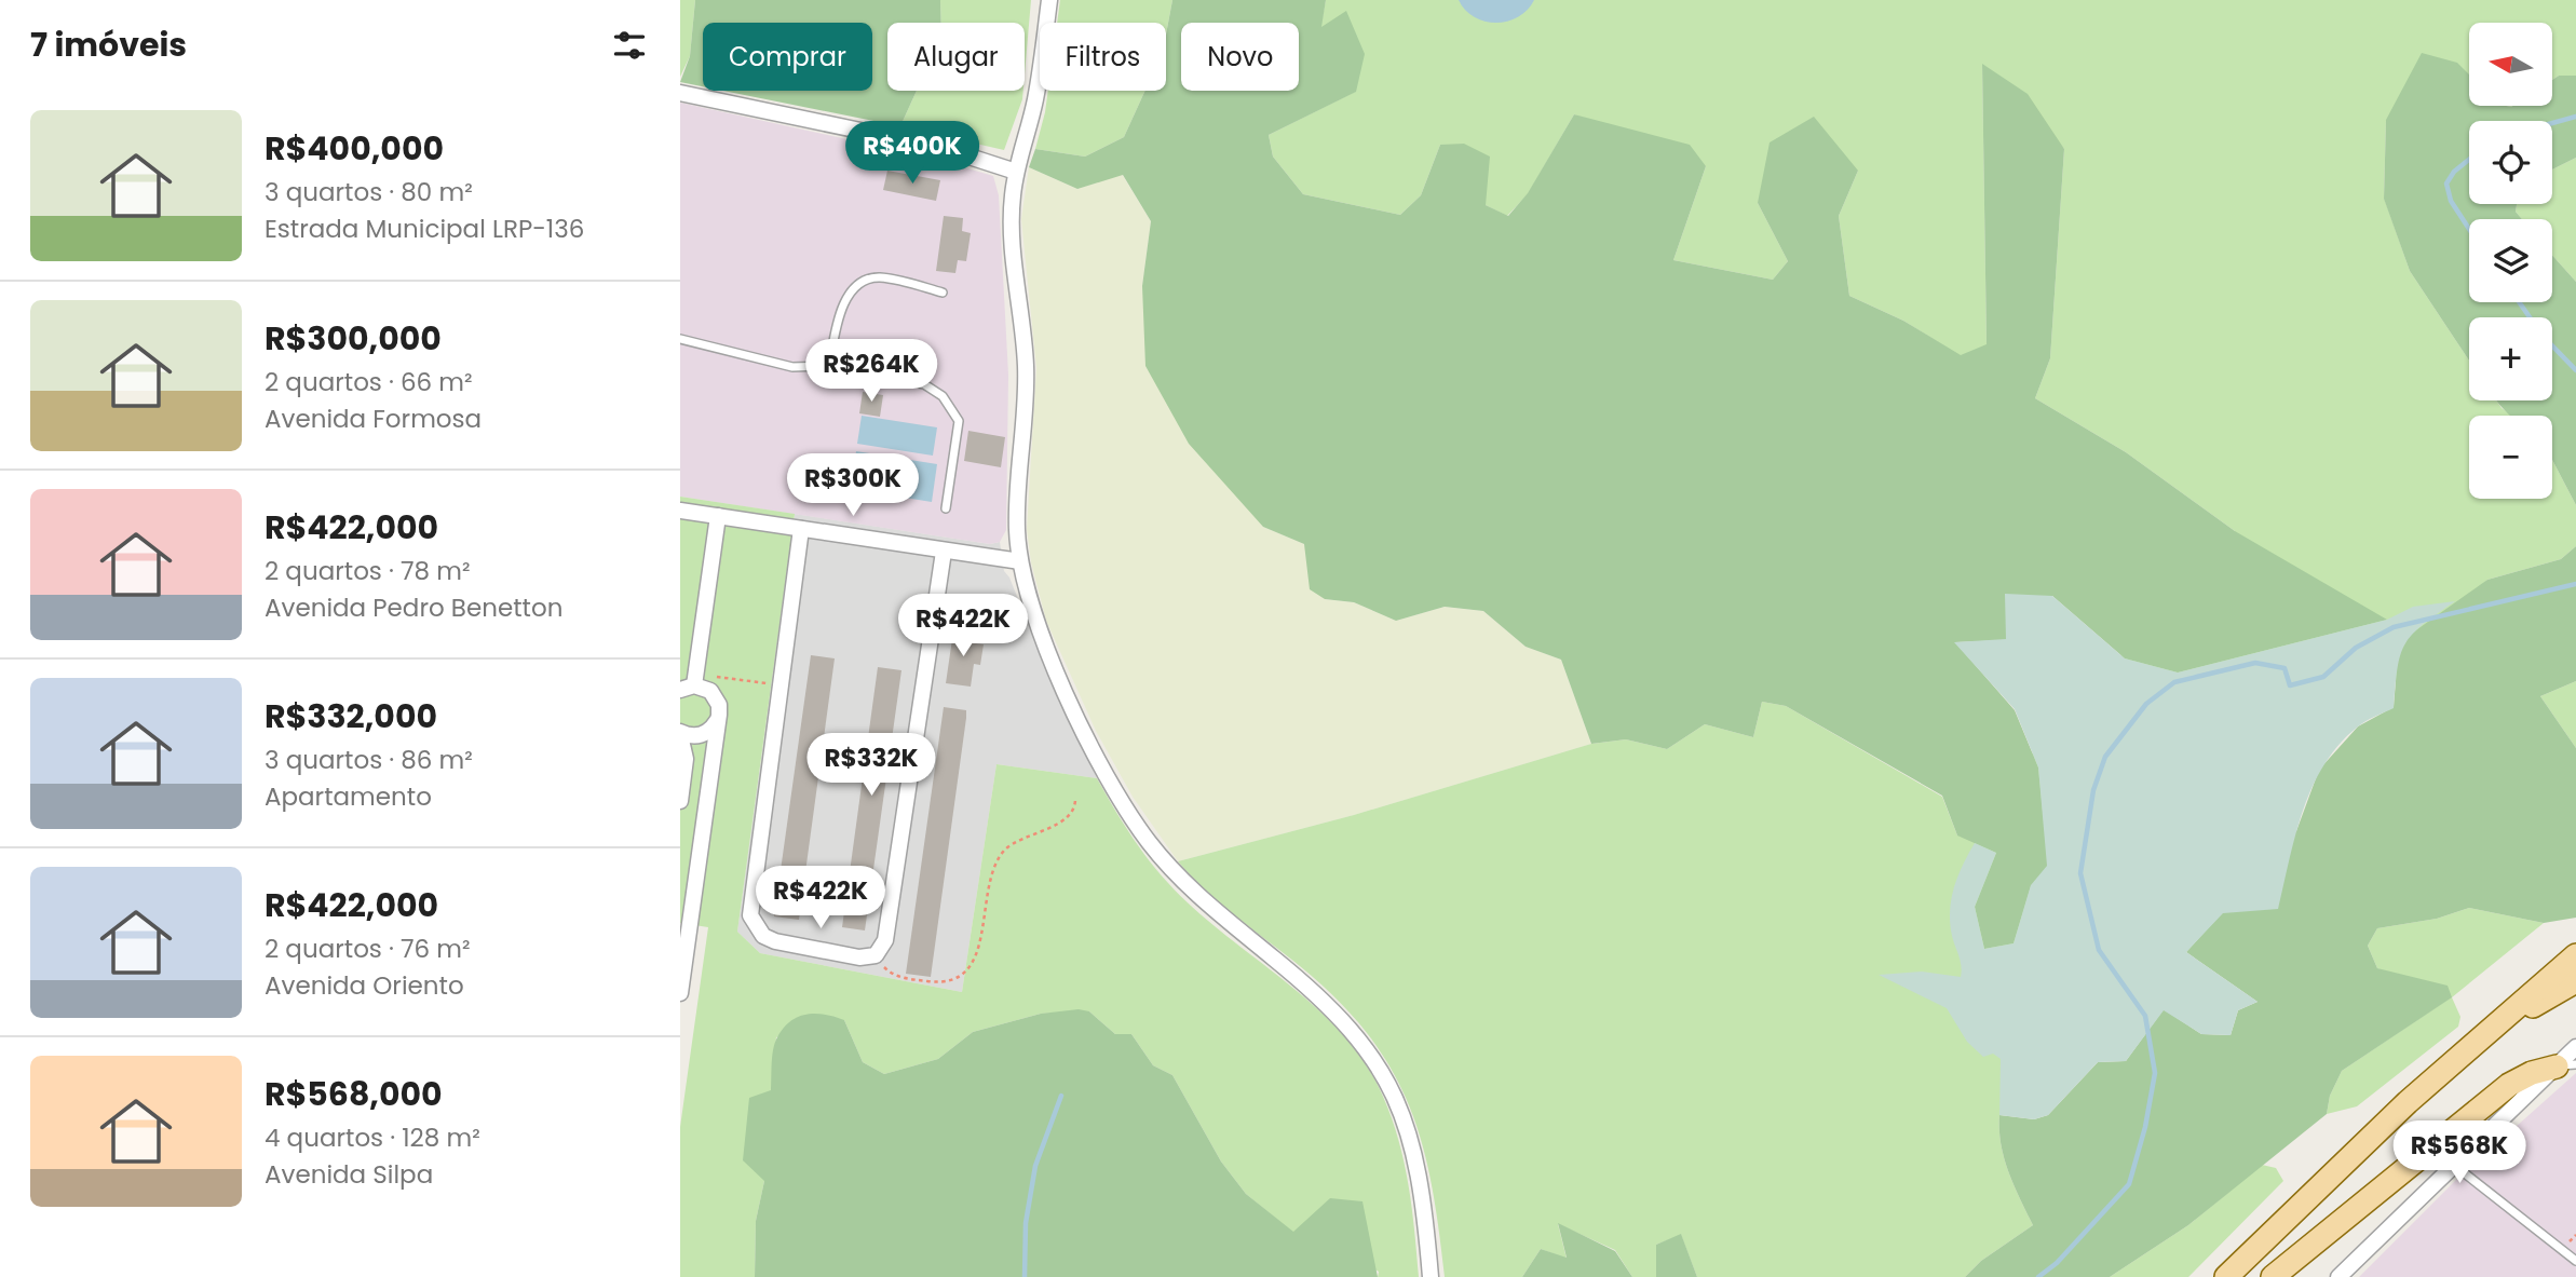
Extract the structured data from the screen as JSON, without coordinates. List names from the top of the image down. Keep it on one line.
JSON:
{"north":"left","page":{"heading":"7 imóveis","map_buttons":["+","−"],"chip":["Comprar","Alugar","Filtros","Novo"],"list":[{"name":"R$400,000","note":"3 quartos · 80 m² · Estrada Municipal LRP-136"},{"name":"R$300,000","note":"2 quartos · 66 m² · Avenida Formosa"},{"name":"R$422,000","note":"2 quartos · 78 m² · Avenida Pedro Benetton"},{"name":"R$332,000","note":"3 quartos · 86 m² · Apartamento"},{"name":"R$422,000","note":"2 quartos · 76 m² · Avenida Oriento"},{"name":"R$568,000","note":"4 quartos · 128 m² · Avenida Silpa"}],"price":["R$400K","R$264K","R$300K","R$422K","R$332K","R$422K","R$568K"]}}
